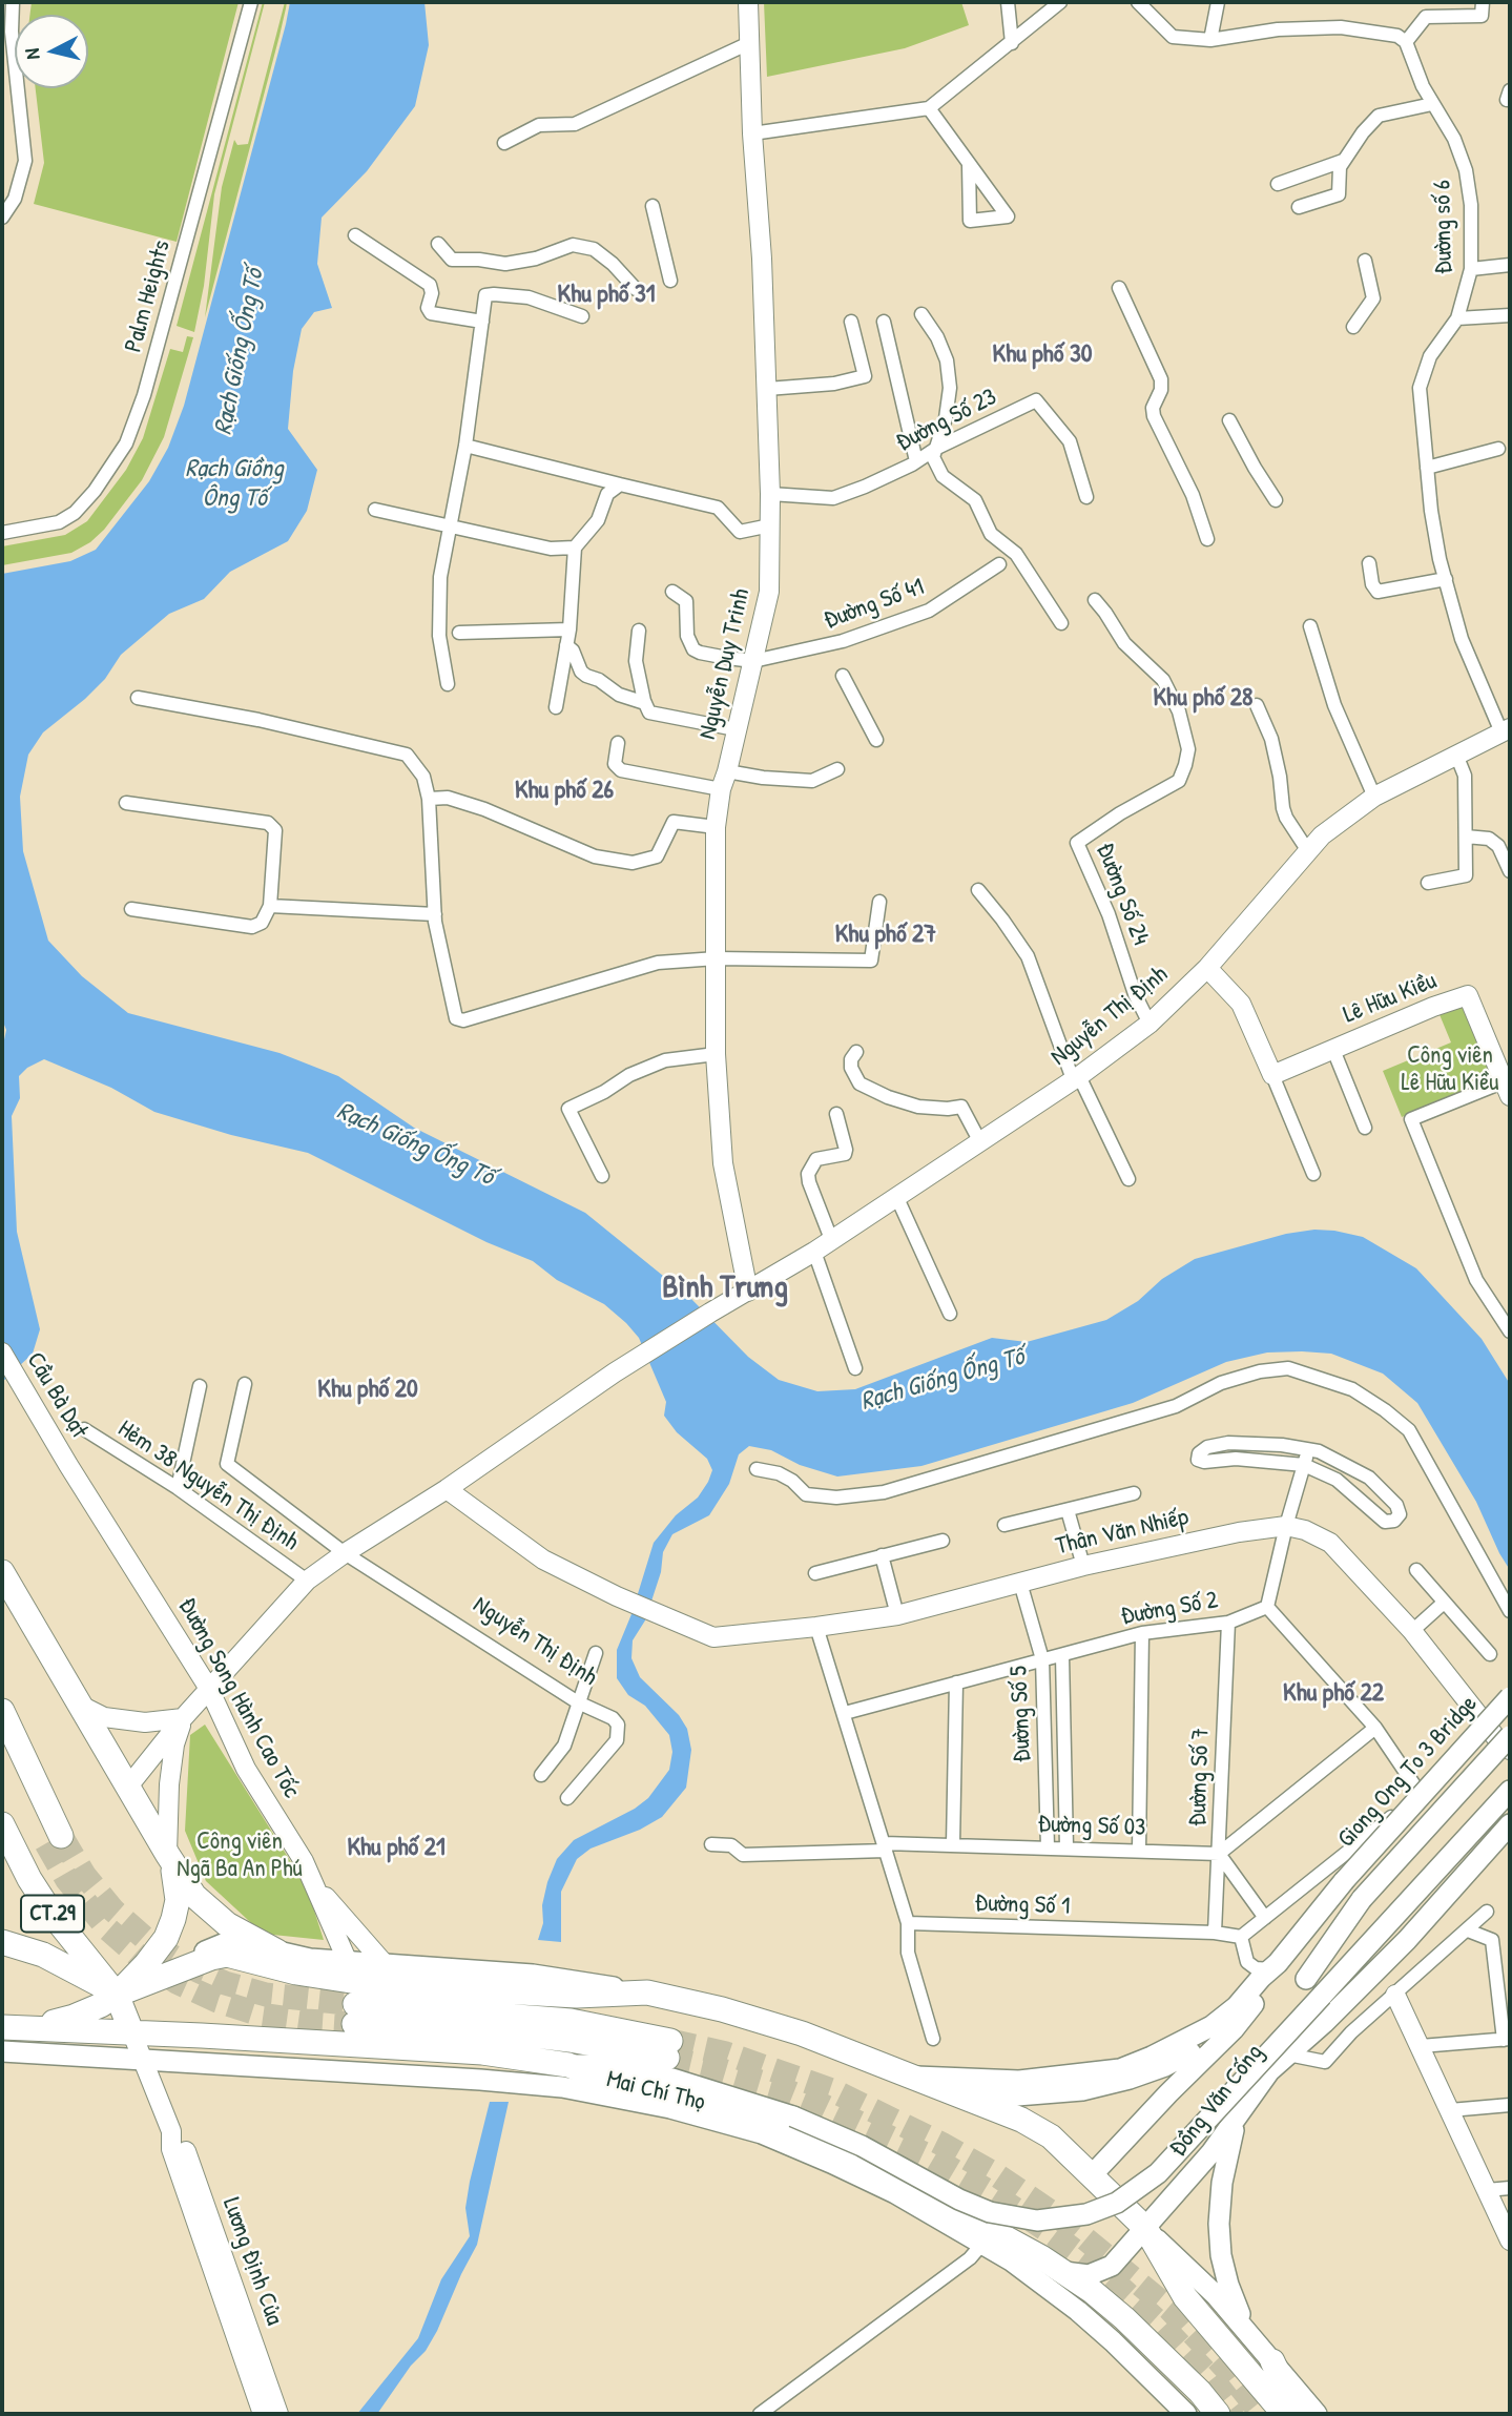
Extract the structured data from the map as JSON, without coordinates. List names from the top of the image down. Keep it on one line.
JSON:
{"streets":{"highway":["CT.29","Mai Chí Thọ"],"main road":["Nguyễn Duy Trinh","Lê Hữu Kiều","Nguyễn Thị Định","Cầu Bà Dạt","Thân Văn Nhiếp","Đường Song Hành Cao Tốc","Giong Ong To 3 Bridge","Đồng Văn Cống","Lương Định Của"],"street":["Đường số 6","Palm Heights","Đường Số 23","Đường Số 41","Đường Số 24","Hẻm 38 Nguyễn Thị Định","Đường Số 2","Đường Số 5","Đường Số 7","Đường Số 03","Đường Số 1"]},"crossings":[["Đường số 6","Nguyễn Thị Định"],["Đường Số 23","Nguyễn Duy Trinh"],["Đường Số 41","Nguyễn Duy Trinh"],["Nguyễn Duy Trinh","Nguyễn Thị Định"],["Đường Số 24","Nguyễn Thị Định"],["Nguyễn Thị Định","Thân Văn Nhiếp"],["Cầu Bà Dạt","Đường Song Hành Cao Tốc"],["Thân Văn Nhiếp","Đường Số 5"],["Đường Số 2","Đường Số 5"],["Đường Số 2","Đường Số 7"],["Đường Số 5","Đường Số 03"],["Giong Ong To 3 Bridge","Đồng Văn Cống"],["Đường Số 7","Đường Số 03"],["Đường Số 7","Đường Số 1"],["Mai Chí Thọ","Đồng Văn Cống"],["Mai Chí Thọ","Lương Định Của"]],"districts":["Khu phố 31","Khu phố 30","Khu phố 28","Khu phố 26","Khu phố 27","Bình Trưng","Khu phố 20","Khu phố 22","Khu phố 21"],"water":["Rạch Giống Ống Tố","Rạch Giồng Ông Tố"],"parks":["Công viên Lê Hữu Kiều","Công viên Ngã Ba An Phú"],"north":"left"}
